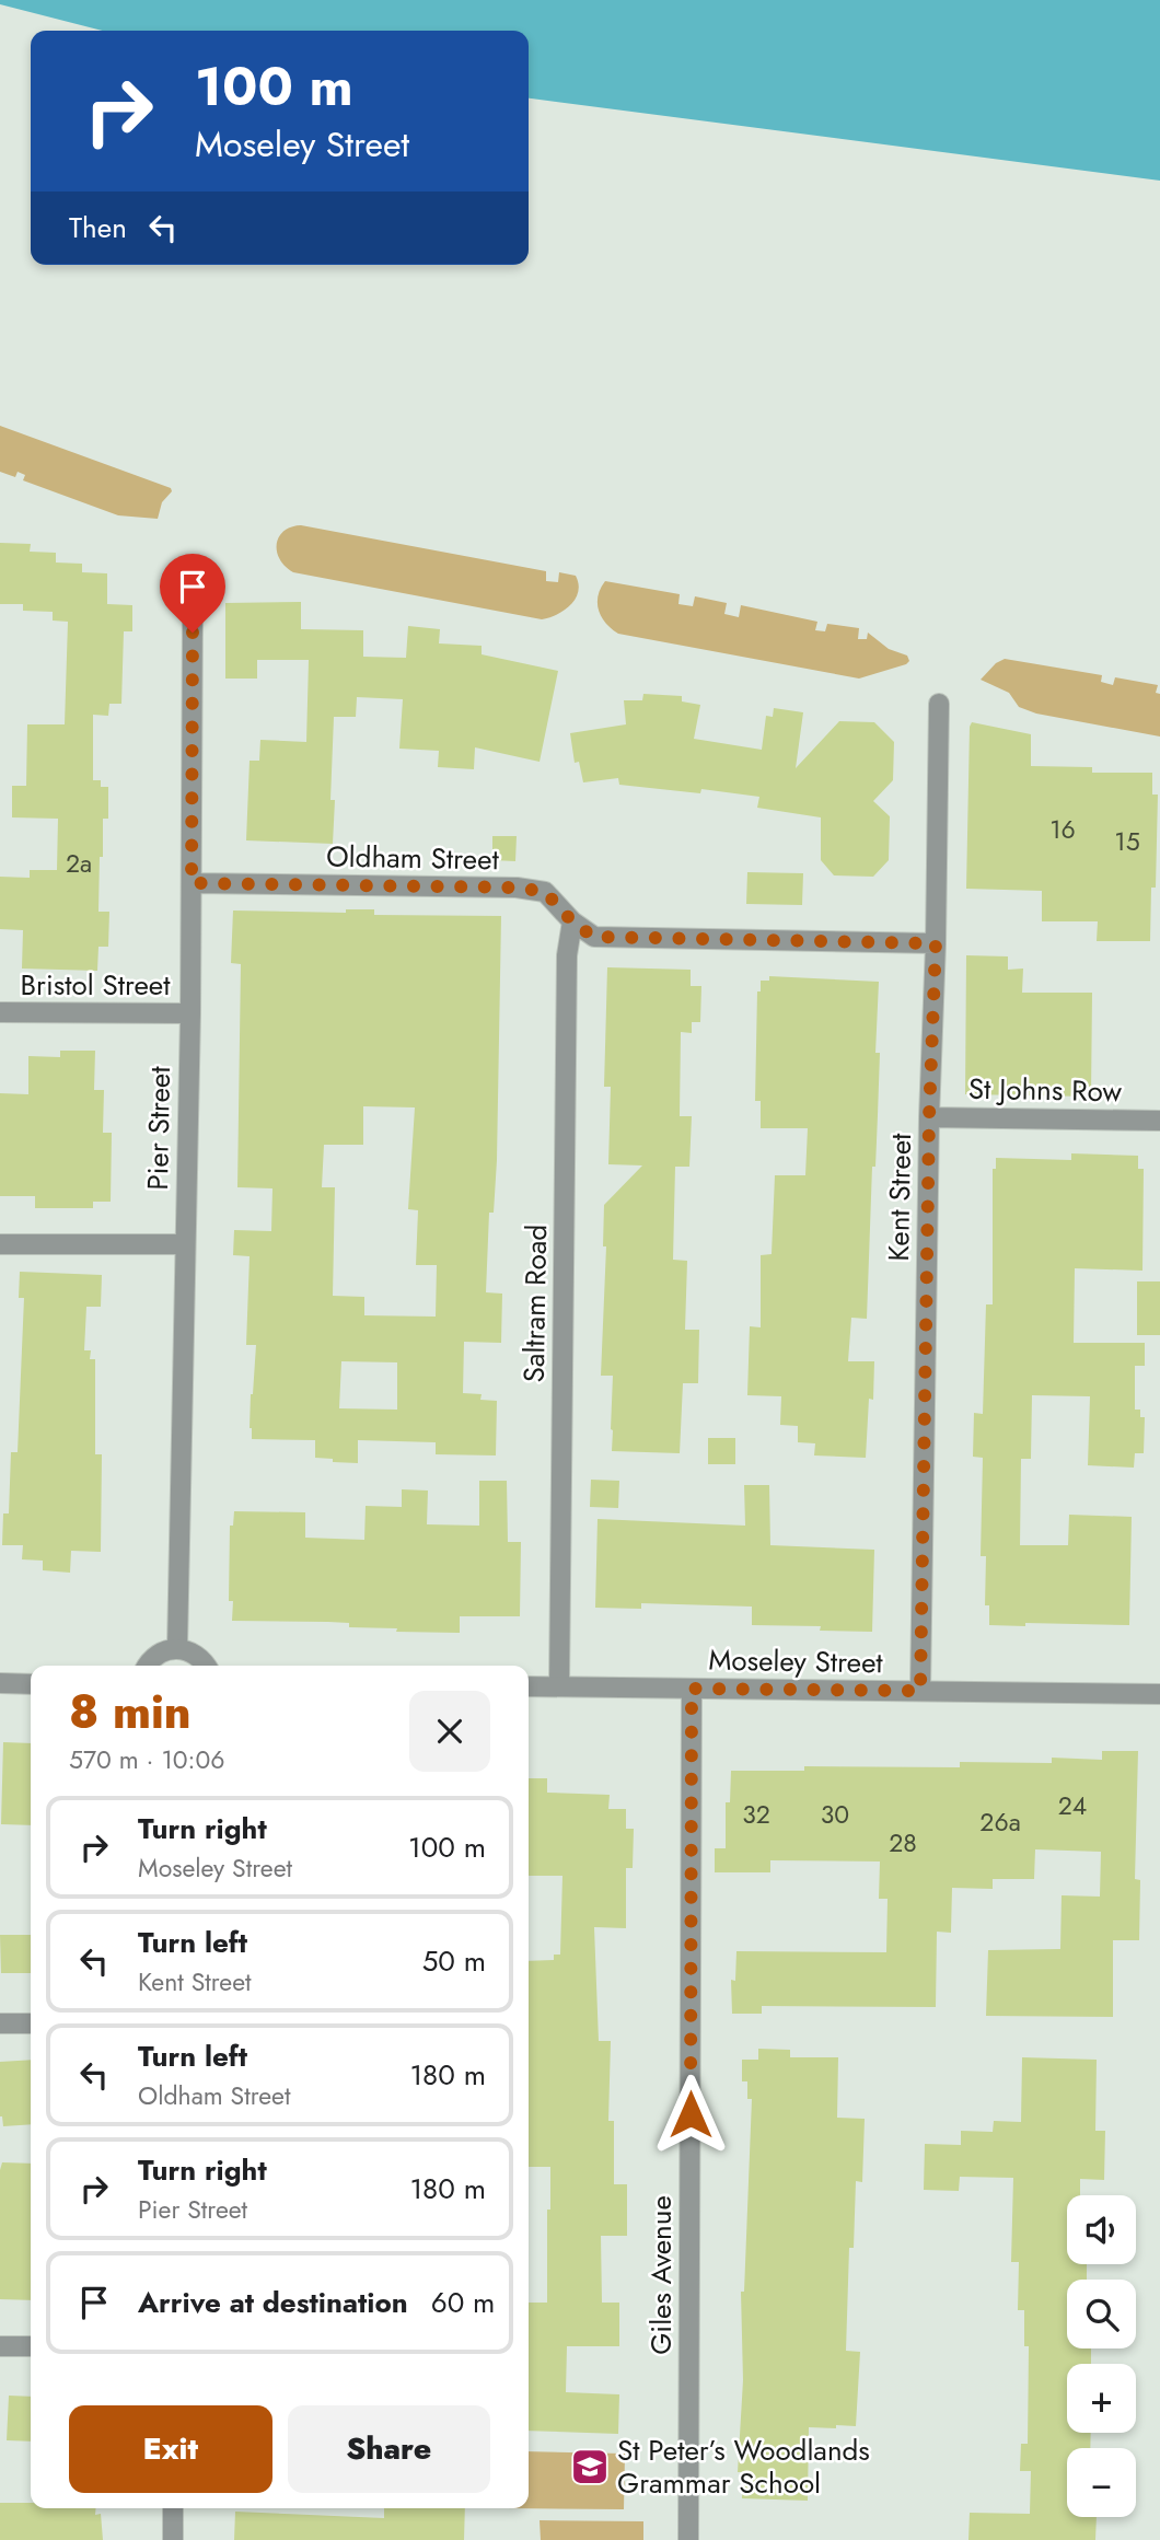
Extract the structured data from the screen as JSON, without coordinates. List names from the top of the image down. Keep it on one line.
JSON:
{"streets":{"street":["Oldham Street","Bristol Street","St Johns Row","Pier Street","Kent Street","Saltram Road","Moseley Street","Giles Avenue"]},"crossings":[["Oldham Street","Pier Street"],["Oldham Street","Kent Street"],["Oldham Street","Saltram Road"],["Bristol Street","Pier Street"],["St Johns Row","Kent Street"],["Kent Street","Moseley Street"],["Saltram Road","Moseley Street"],["Moseley Street","Giles Avenue"]],"places":{"school or university":["St Peter’s Woodlands Grammar School"]},"house_numbers":["16","15","2a","24","32","30","26a","28"],"page":{"turn":["100 m","Moseley Street"],"then":"Then","heading":["8 min","570 m · 10:06"],"list":[{"name":"Turn right","note":"Moseley Street","value":"100 m"},{"name":"Turn left","note":"Kent Street","value":"50 m"},{"name":"Turn left","note":"Oldham Street","value":"180 m"},{"name":"Turn right","note":"Pier Street","value":"180 m"},{"name":"Arrive at destination","value":"60 m"}],"map_buttons":["+","−"],"buttons":["Exit","Share"]}}
